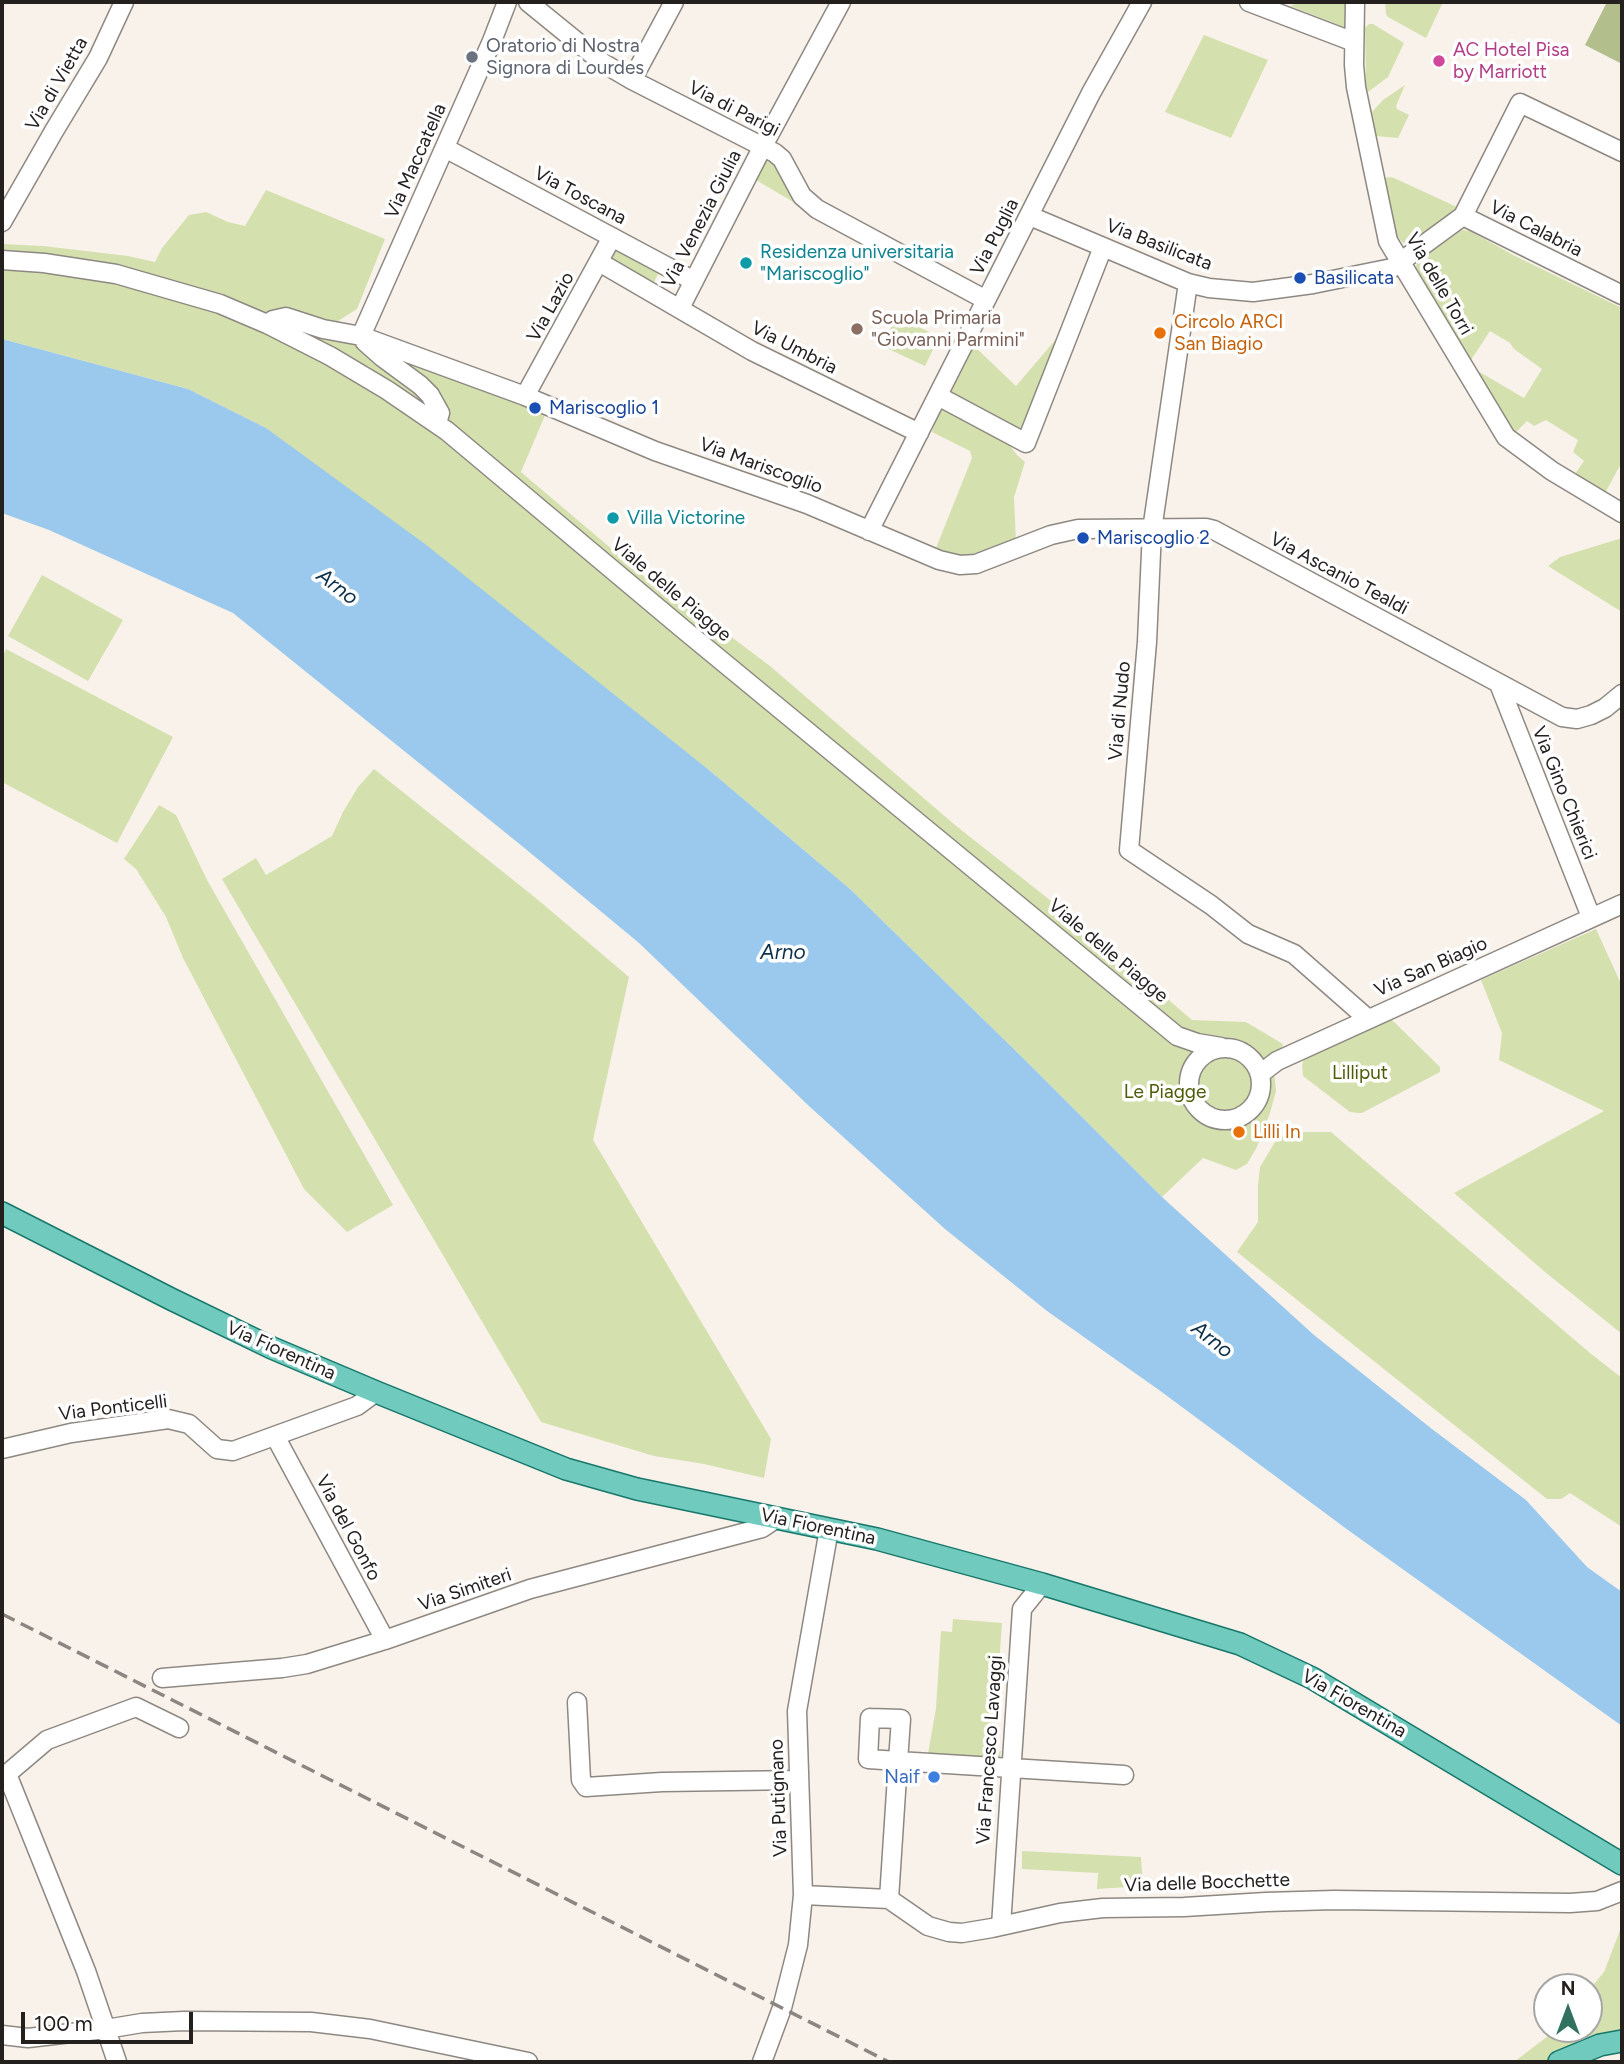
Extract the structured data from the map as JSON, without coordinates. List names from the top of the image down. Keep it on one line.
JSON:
{"streets":{"main road":["Via Fiorentina"],"street":["Via di Vietta","Via di Parigi","Via Maccatella","Via Toscana","Via Venezia Giulia","Via Calabria","Via Puglia","Via Basilicata","Via delle Torri","Via Lazio","Via Umbria","Via Mariscoglio","Via Ascanio Tealdi","Viale delle Piagge","Via di Nudo","Via Gino Chierici","Via San Biagio","Via Ponticelli","Via del Gonfo","Via Simiteri","Via Francesco Lavaggi","Via Putignano","Via delle Bocchette"]},"crossings":[["Via di Parigi","Via Venezia Giulia"],["Via di Parigi","Via Puglia"],["Via Maccatella","Via Toscana"],["Via Maccatella","Via Mariscoglio"],["Via Toscana","Via Venezia Giulia"],["Via Toscana","Via Lazio"],["Via Venezia Giulia","Via Umbria"],["Via Calabria","Via Basilicata"],["Via Calabria","Via delle Torri"],["Via Puglia","Via Basilicata"],["Via Puglia","Via Umbria"],["Via Puglia","Via Mariscoglio"],["Via Basilicata","Via delle Torri"],["Via Basilicata","Via di Nudo"],["Via Lazio","Via Umbria"],["Via Lazio","Via Mariscoglio"],["Via Mariscoglio","Via Ascanio Tealdi"],["Via Mariscoglio","Via di Nudo"],["Via Ascanio Tealdi","Via di Nudo"],["Via Ascanio Tealdi","Via Gino Chierici"],["Viale delle Piagge","Via San Biagio"],["Via di Nudo","Via San Biagio"],["Via Gino Chierici","Via San Biagio"],["Via Fiorentina","Via Ponticelli"],["Via Fiorentina","Via Simiteri"],["Via Fiorentina","Via Putignano"],["Via Ponticelli","Via del Gonfo"],["Via del Gonfo","Via Simiteri"],["Via Francesco Lavaggi","Via delle Bocchette"]],"water":["Arno"],"parks":["Lilliput","Le Piagge"],"places":["Oratorio di Nostra Signora di Lourdes","AC Hotel Pisa by Marriott","Residenza universitaria \"Mariscoglio\"","Basilicata","Scuola Primaria \"Giovanni Parmini\"","Circolo ARCI San Biagio","Mariscoglio 1","Villa Victorine","Mariscoglio 2","Lilli In","Naif"],"scale_bar":"100 m","north":"top"}
